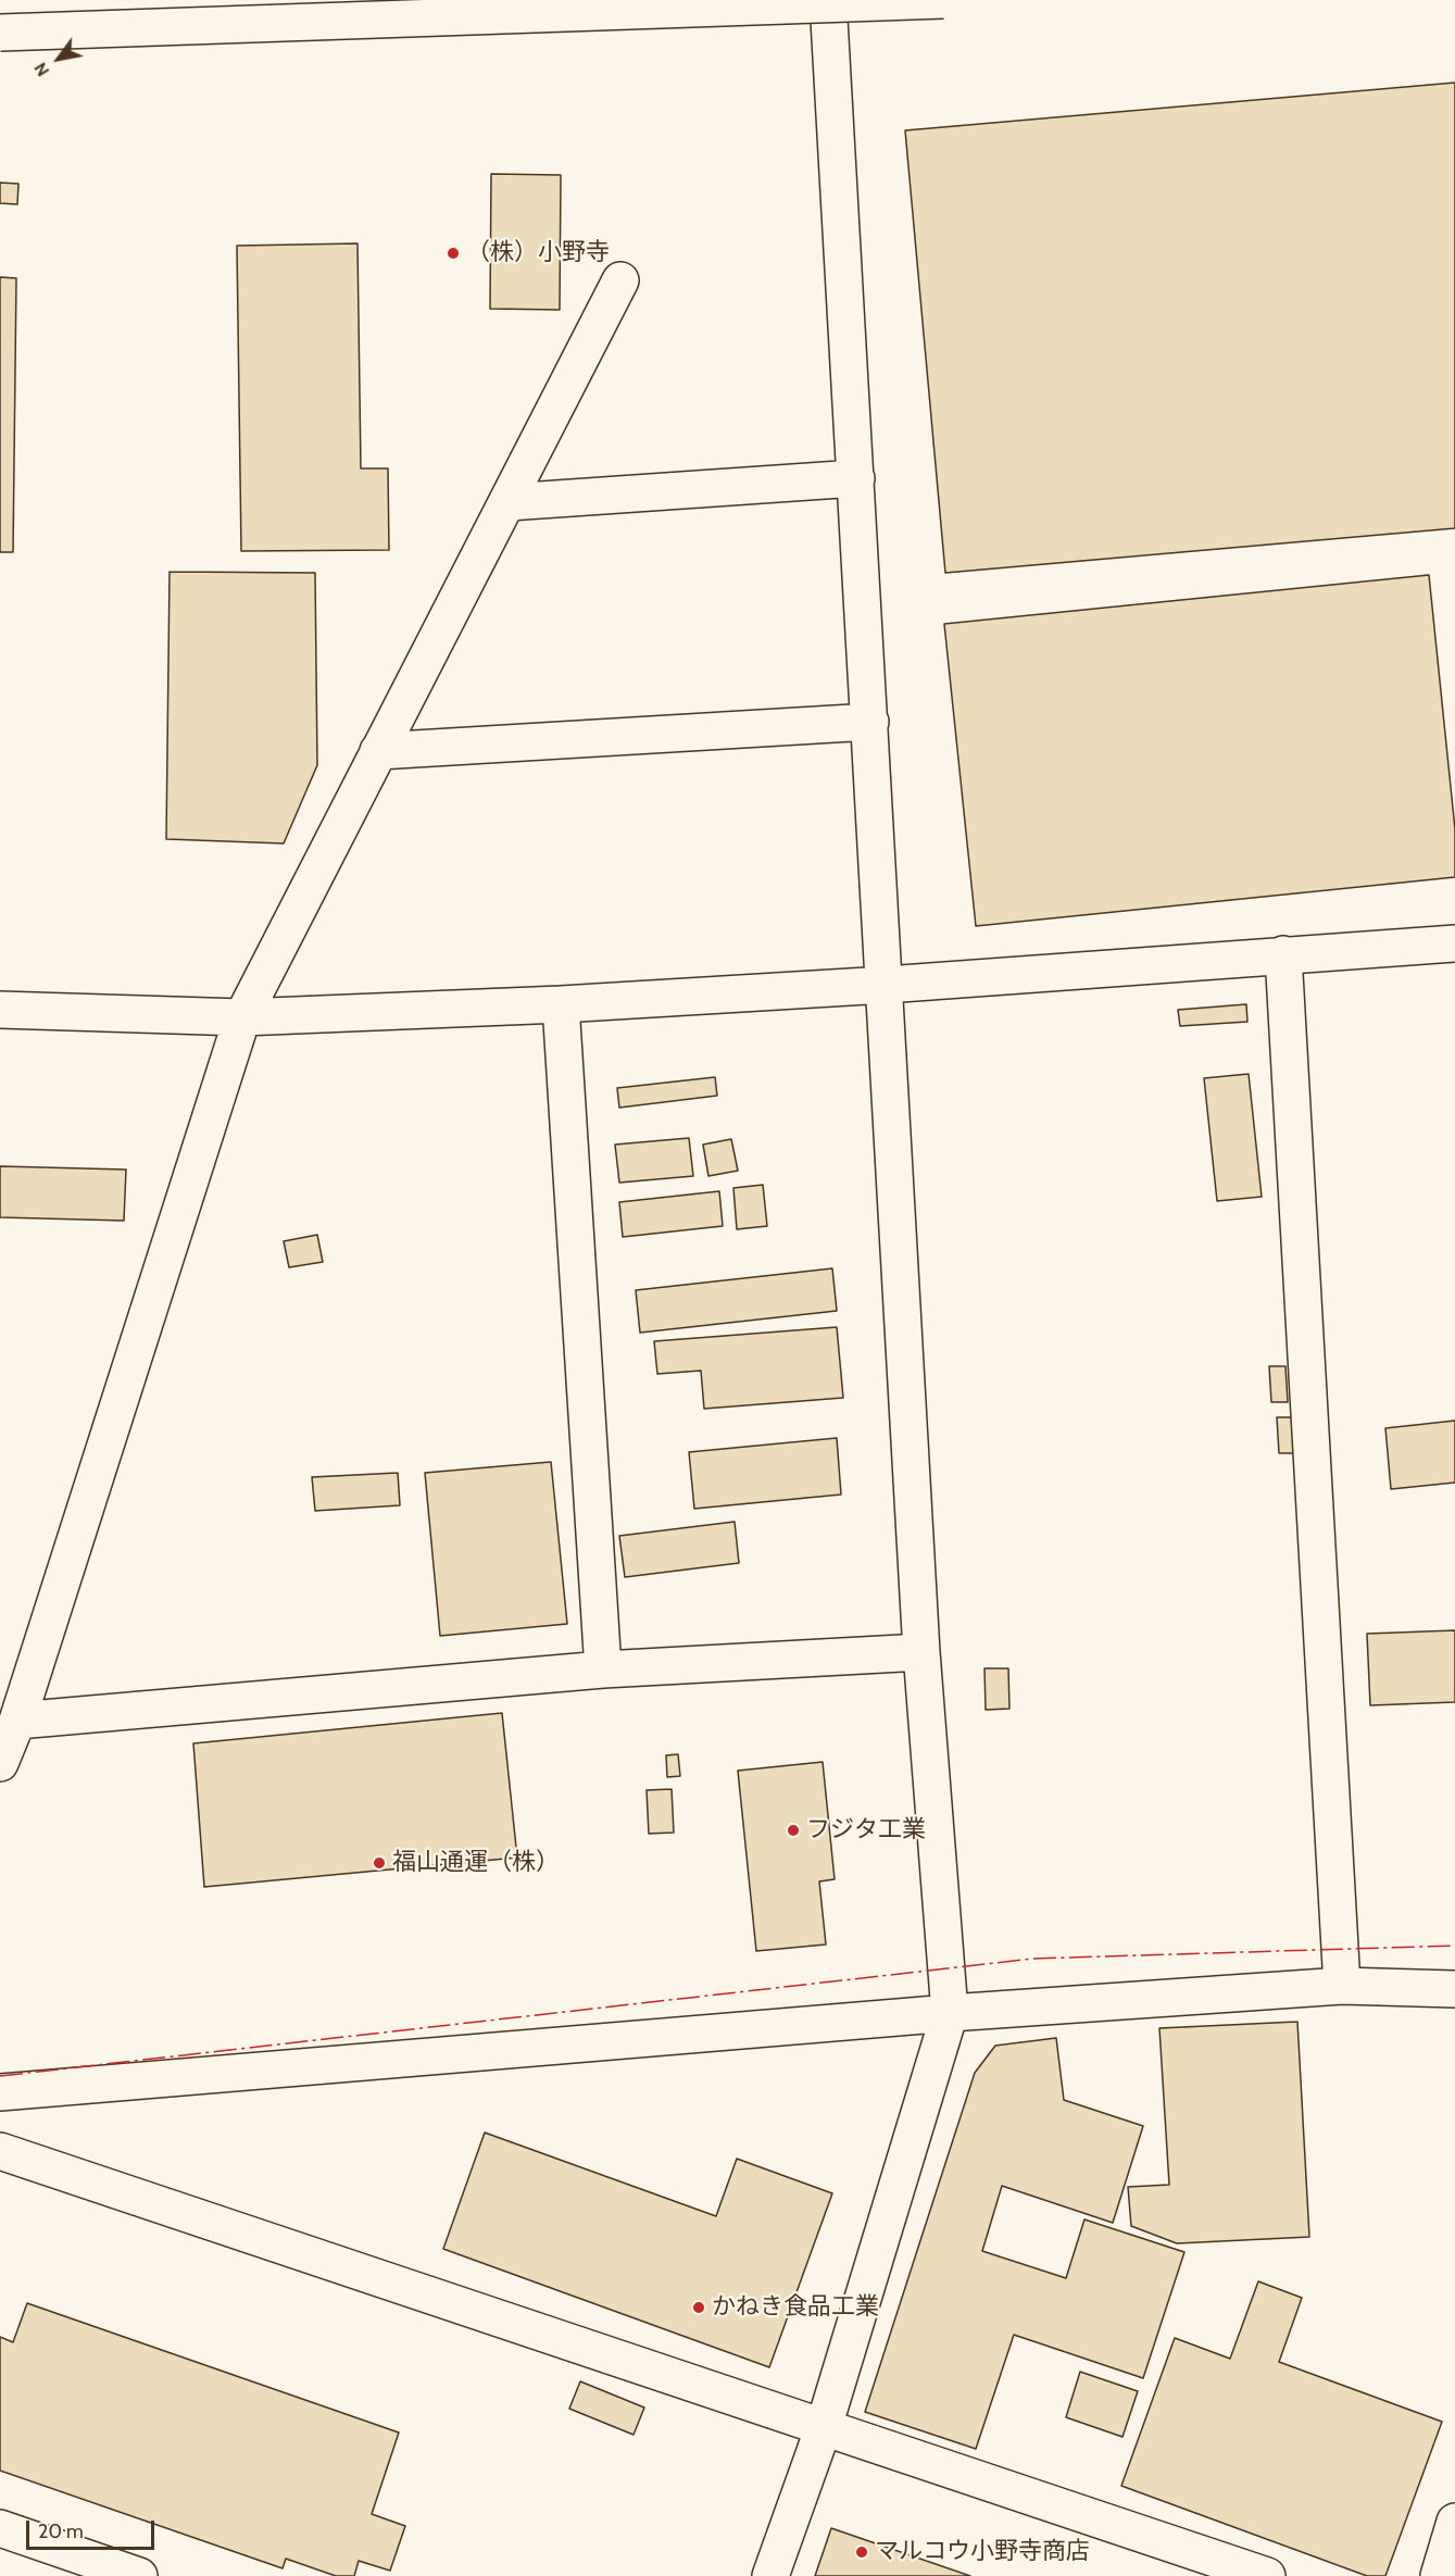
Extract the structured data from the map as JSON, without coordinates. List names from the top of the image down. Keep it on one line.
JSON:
{"places":["（株）小野寺","フジタ工業","福山通運（株）","かねき食品工業","マルコウ小野寺商店"],"scale_bar":"20 m","north":"bottom left"}
